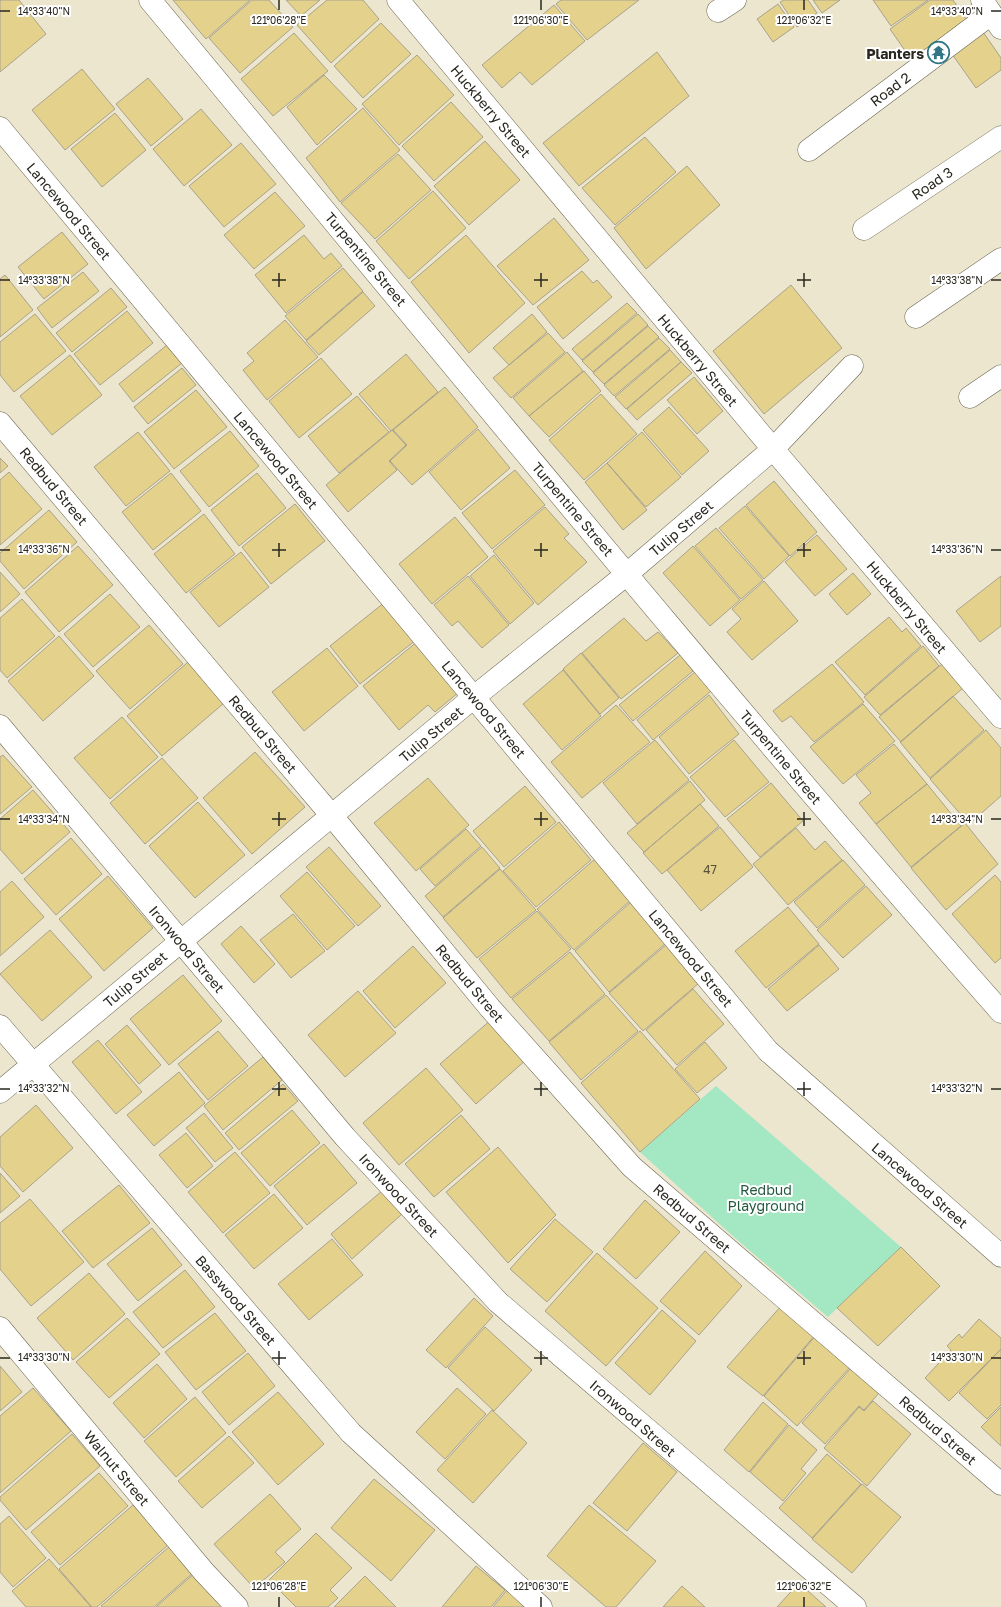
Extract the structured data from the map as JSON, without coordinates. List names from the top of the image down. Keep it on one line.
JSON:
{"streets":{"street":["Road 2","Huckberry Street","Road 3","Lancewood Street","Turpentine Street","Redbud Street","Tulip Street","Ironwood Street","Basswood Street","Walnut Street"]},"crossings":[["Huckberry Street","Tulip Street"],["Lancewood Street","Tulip Street"],["Turpentine Street","Tulip Street"],["Redbud Street","Tulip Street"],["Tulip Street","Ironwood Street"],["Tulip Street","Basswood Street"]],"parks":["Redbud Playground"],"places":{"temple":["Planters"]},"house_numbers":["47"],"coordinates":["14°33'40\"N","121°06'28\"E","121°06'30\"E","121°06'32\"E","14°33'38\"N","14°33'36\"N","14°33'34\"N","14°33'32\"N","14°33'30\"N"]}
